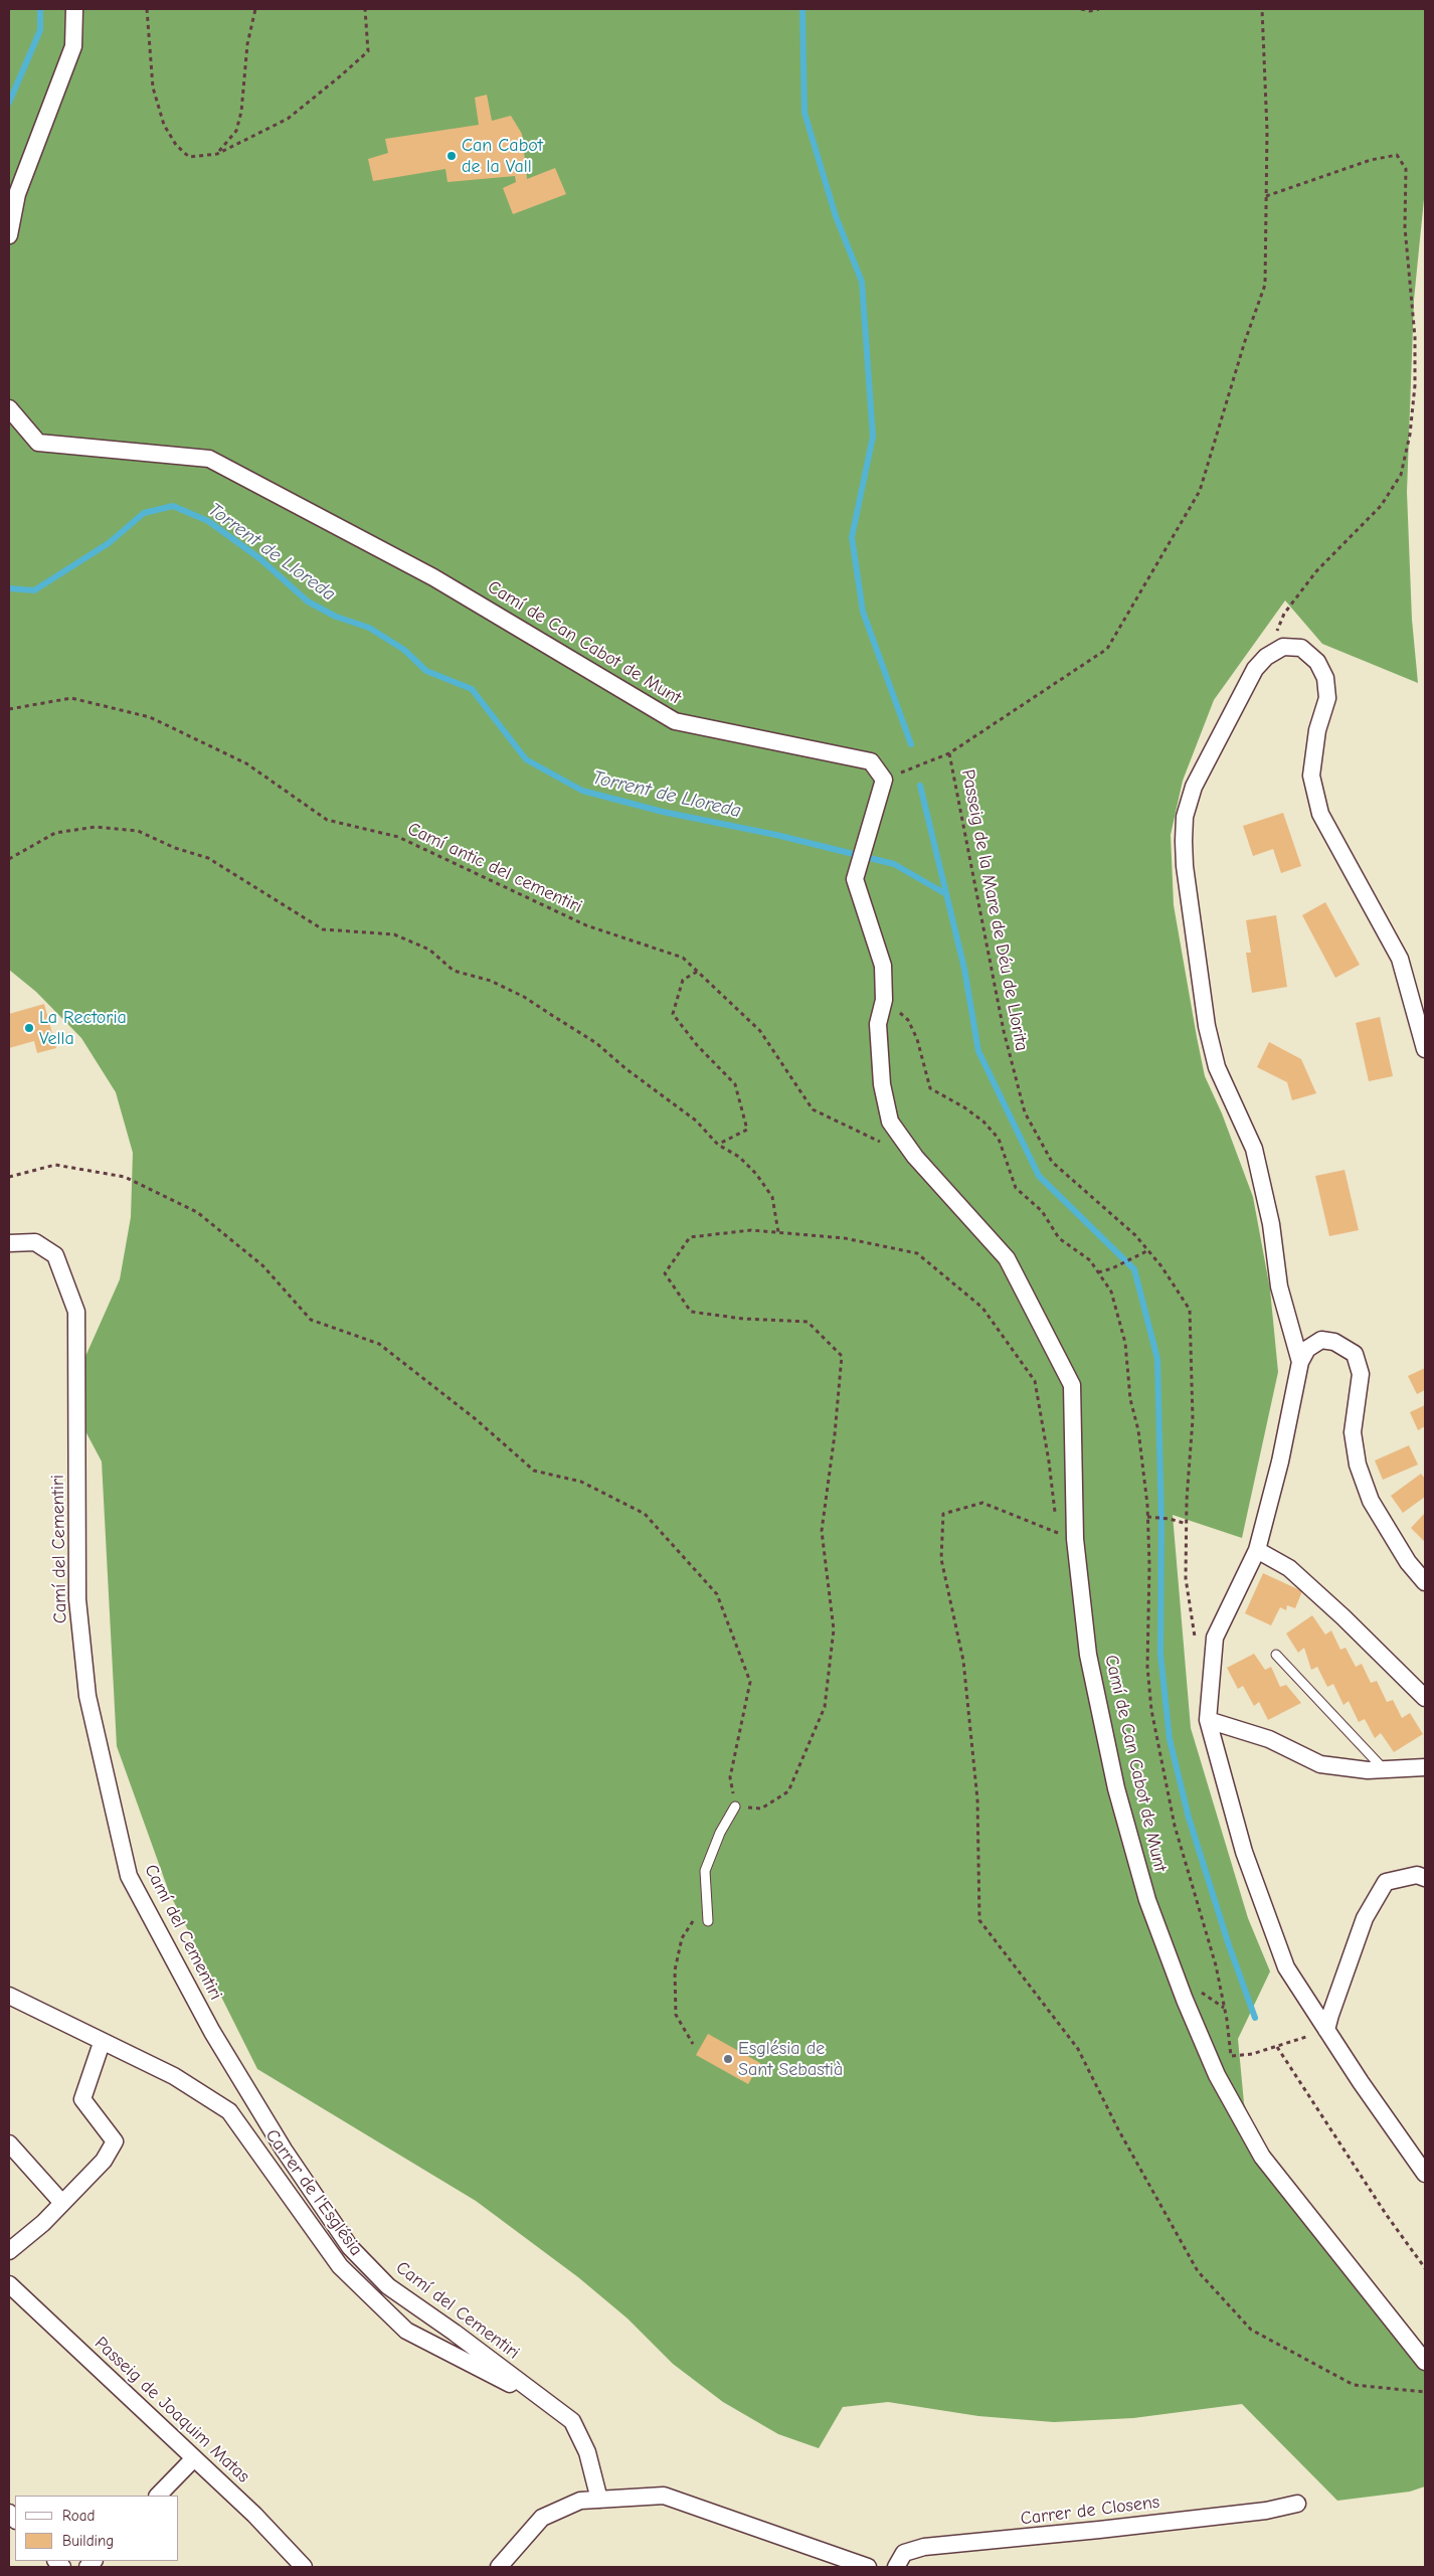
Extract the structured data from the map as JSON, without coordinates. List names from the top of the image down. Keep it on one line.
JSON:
{"streets":{"street":["Camí de Can Cabot de Munt","Camí del Cementiri","Carrer de l'Església","Passeig de Joaquim Matas","Carrer de Closens"],"path":["Camí antic del cementiri","Passeig de la Mare de Déu de Llorita"]},"crossings":[["Camí del Cementiri","Carrer de l'Església"]],"water":["Torrent de Lloreda"],"places":["Can Cabot de la Vall","La Rectoria Vella","Església de Sant Sebastià"],"legend":["Road","Building"]}
